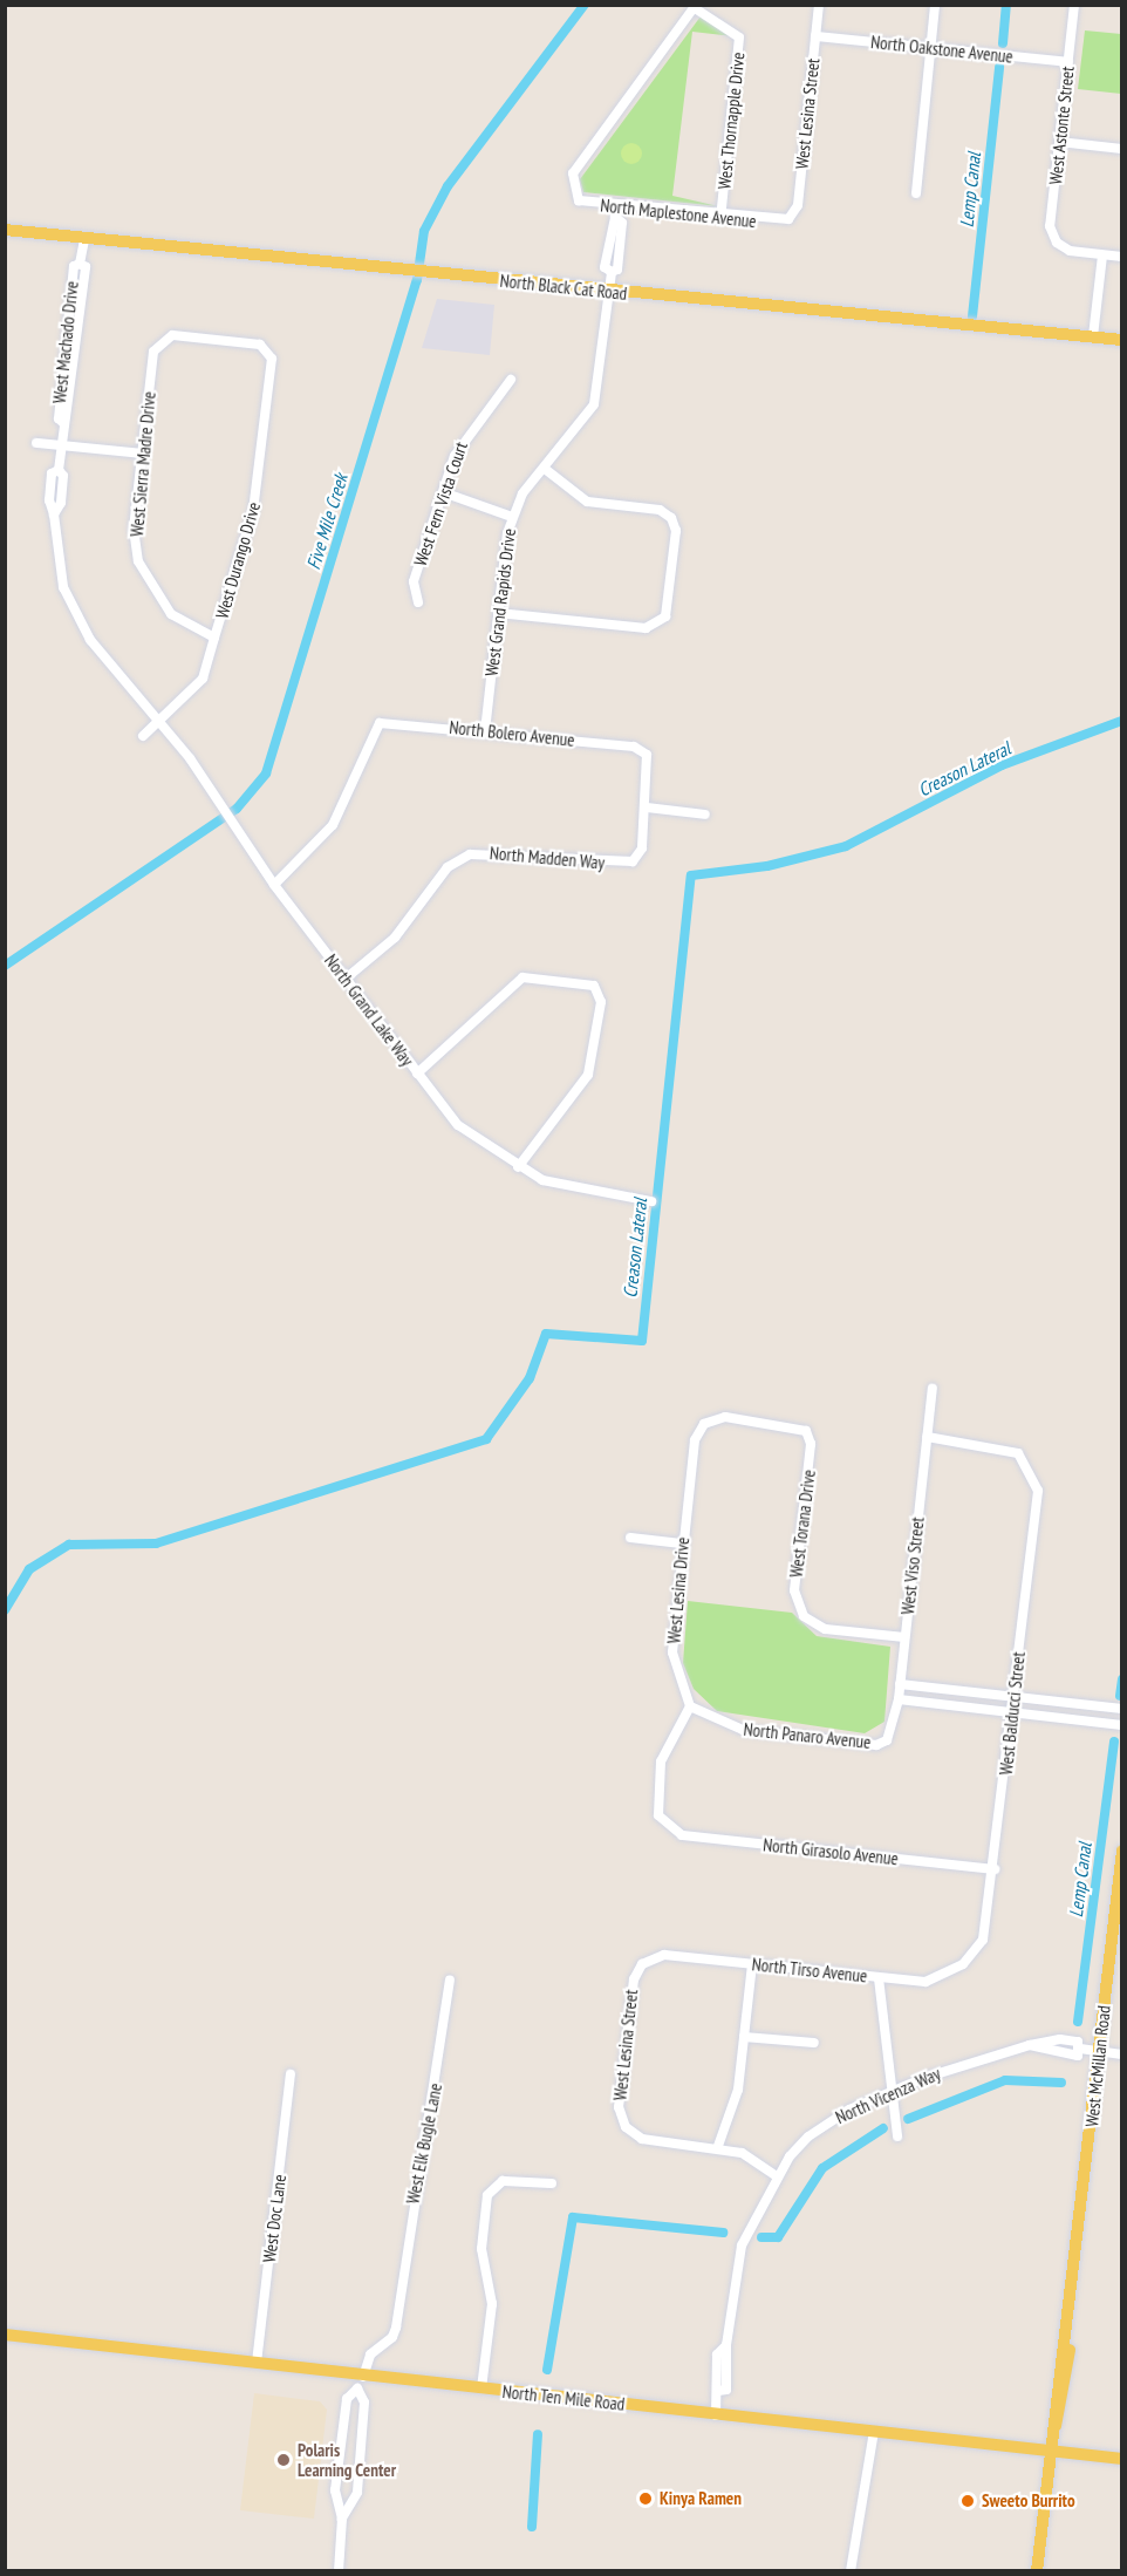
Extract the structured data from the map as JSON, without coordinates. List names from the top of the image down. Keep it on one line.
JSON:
{"streets":{"main road":["North Black Cat Road","West McMillan Road","North Ten Mile Road"],"street":["North Oakstone Avenue","West Lesina Street","West Thornapple Drive","West Astonte Street","North Maplestone Avenue","West Machado Drive","West Sierra Madre Drive","West Fern Vista Court","West Durango Drive","West Grand Rapids Drive","North Bolero Avenue","North Madden Way","North Grand Lake Way","West Torana Drive","West Viso Street","West Lesina Drive","West Balducci Street","North Panaro Avenue","North Girasolo Avenue","North Tirso Avenue","North Vicenza Way","West Elk Bugle Lane","West Doc Lane"]},"crossings":[["North Oakstone Avenue","West Lesina Street"],["North Oakstone Avenue","West Astonte Street"],["West Lesina Street","North Maplestone Avenue"],["West Lesina Street","North Tirso Avenue"],["West Thornapple Drive","North Maplestone Avenue"],["North Maplestone Avenue","West Grand Rapids Drive"],["North Black Cat Road","West Machado Drive"],["North Black Cat Road","West Grand Rapids Drive"],["West Machado Drive","West Durango Drive"],["West Machado Drive","North Grand Lake Way"],["West Sierra Madre Drive","West Durango Drive"],["West Durango Drive","North Grand Lake Way"],["West Grand Rapids Drive","North Bolero Avenue"],["North Bolero Avenue","North Madden Way"],["North Bolero Avenue","North Grand Lake Way"],["North Madden Way","North Grand Lake Way"],["West Torana Drive","West Viso Street"],["West Torana Drive","West Lesina Drive"],["West Viso Street","West Balducci Street"],["West Viso Street","North Panaro Avenue"],["West Lesina Drive","North Panaro Avenue"],["West Lesina Drive","North Girasolo Avenue"],["West Balducci Street","North Girasolo Avenue"],["West Balducci Street","North Tirso Avenue"],["North Panaro Avenue","North Girasolo Avenue"],["West McMillan Road","North Vicenza Way"],["West McMillan Road","North Ten Mile Road"],["North Vicenza Way","North Ten Mile Road"],["West Elk Bugle Lane","North Ten Mile Road"],["West Doc Lane","North Ten Mile Road"]],"water":["Lemp Canal","Five Mile Creek","Creason Lateral"],"places":["Polaris Learning Center","Kinya Ramen","Sweeto Burrito"]}
